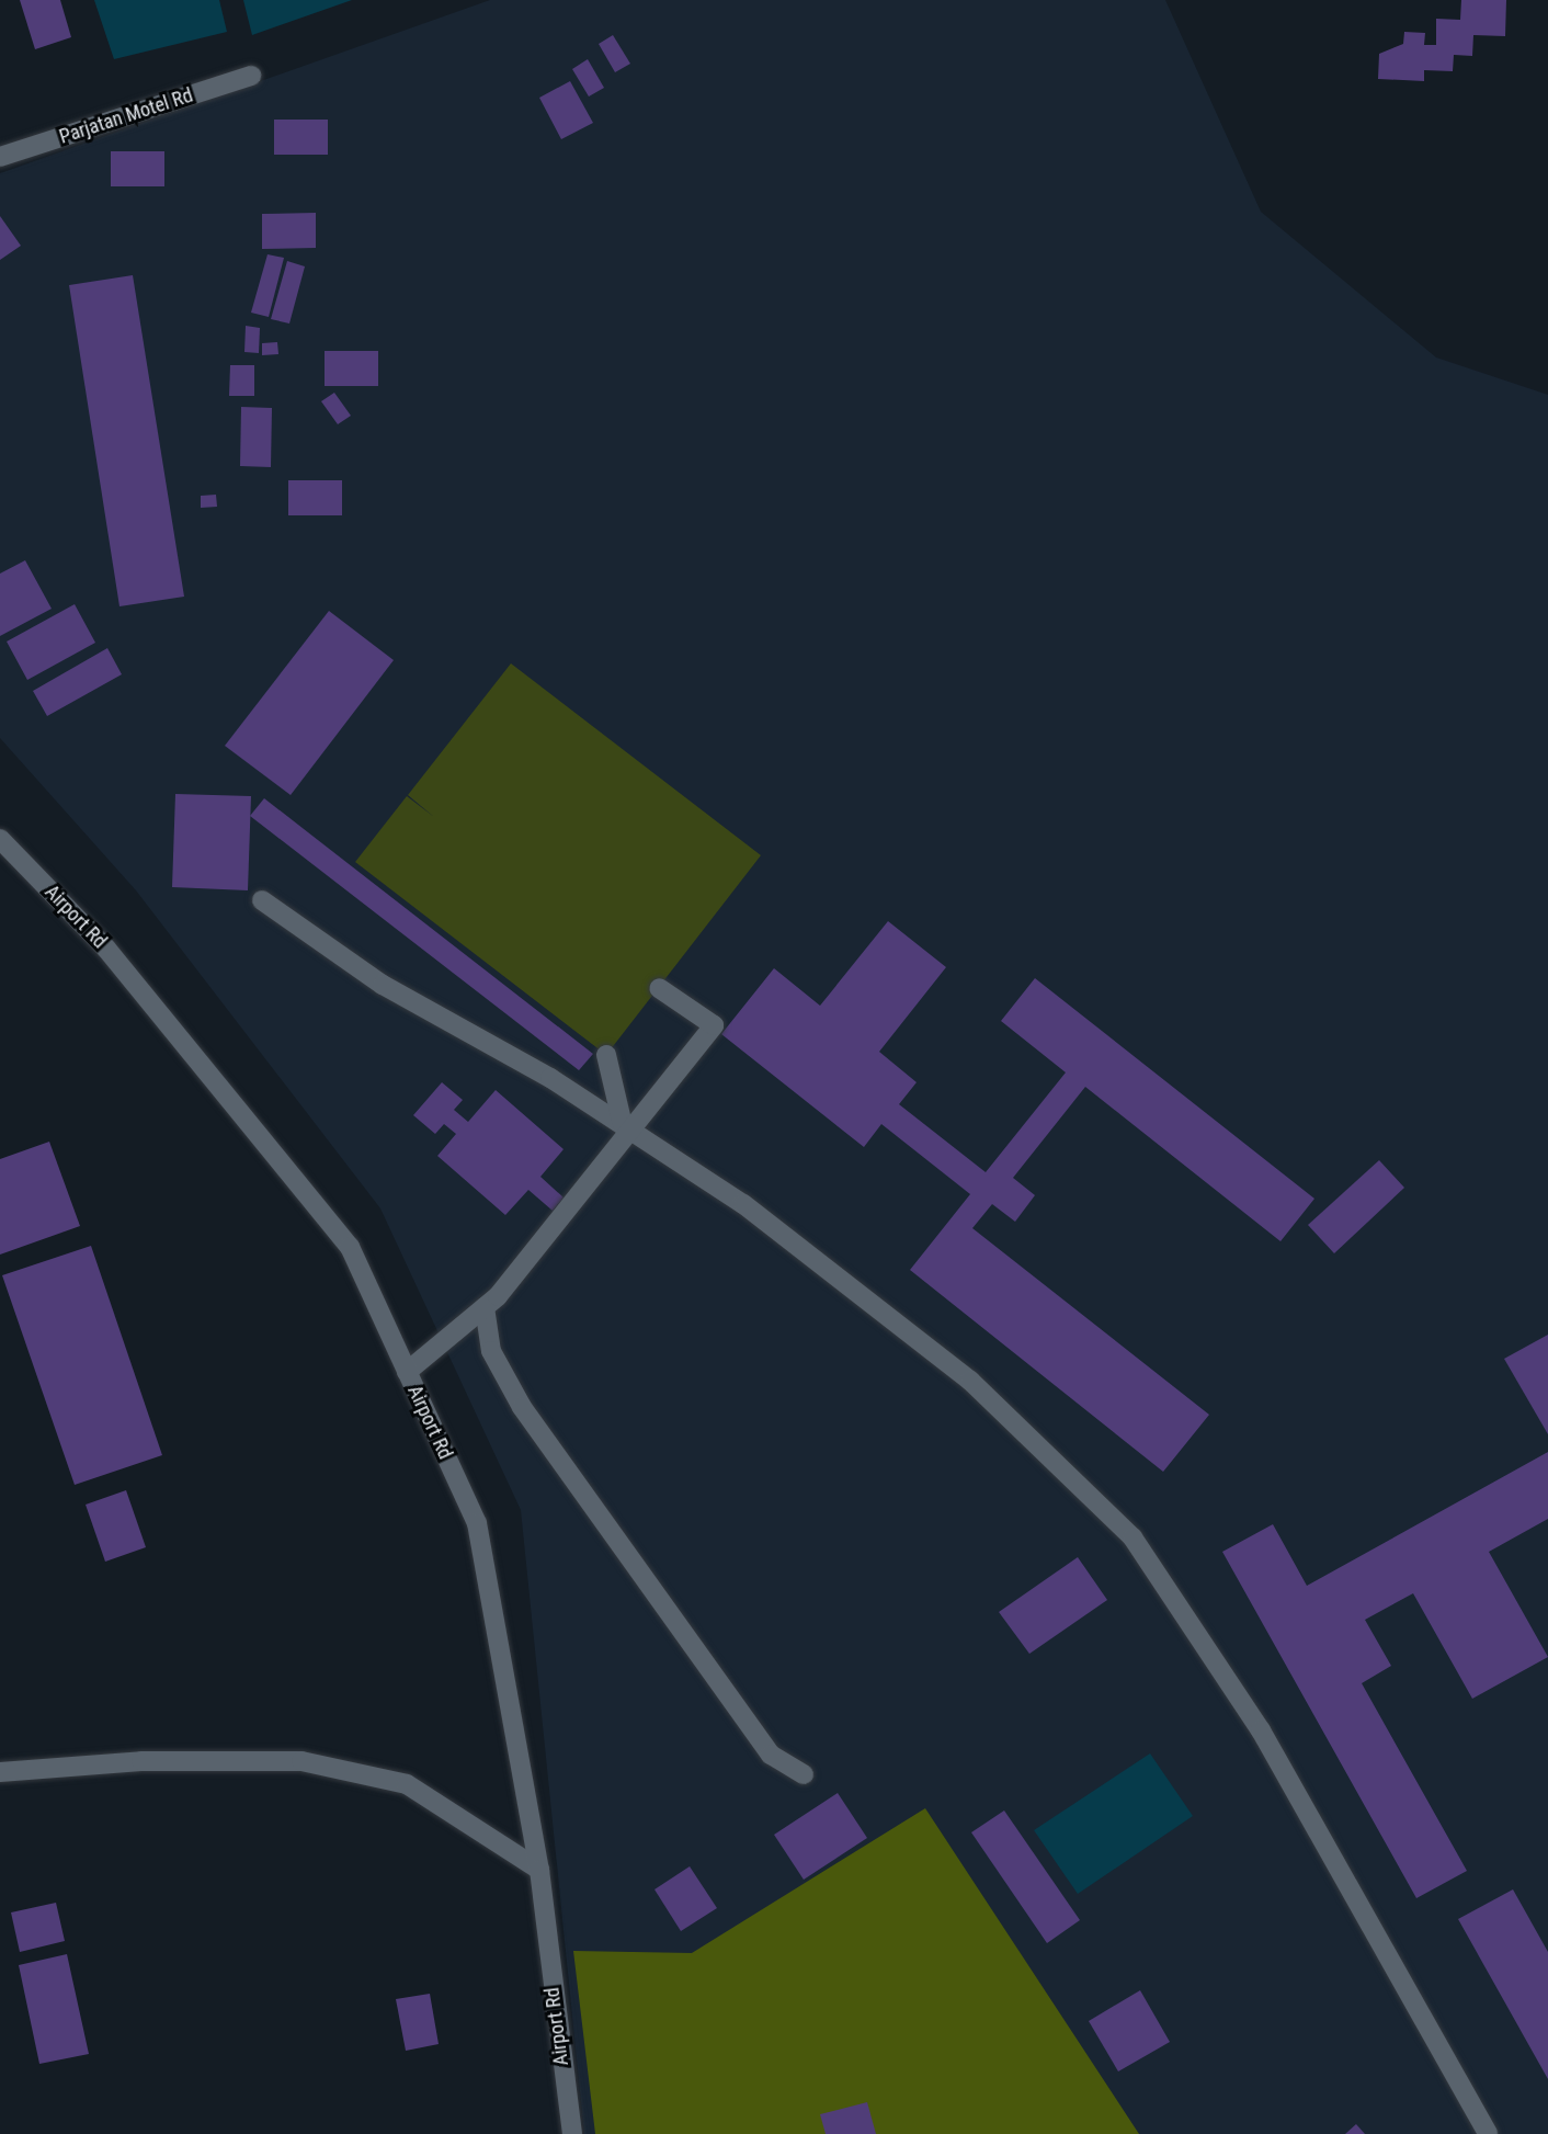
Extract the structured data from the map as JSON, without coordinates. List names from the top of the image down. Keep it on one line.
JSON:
{"streets":{"main road":["Parjatan Motel Rd","Airport Rd"]}}
